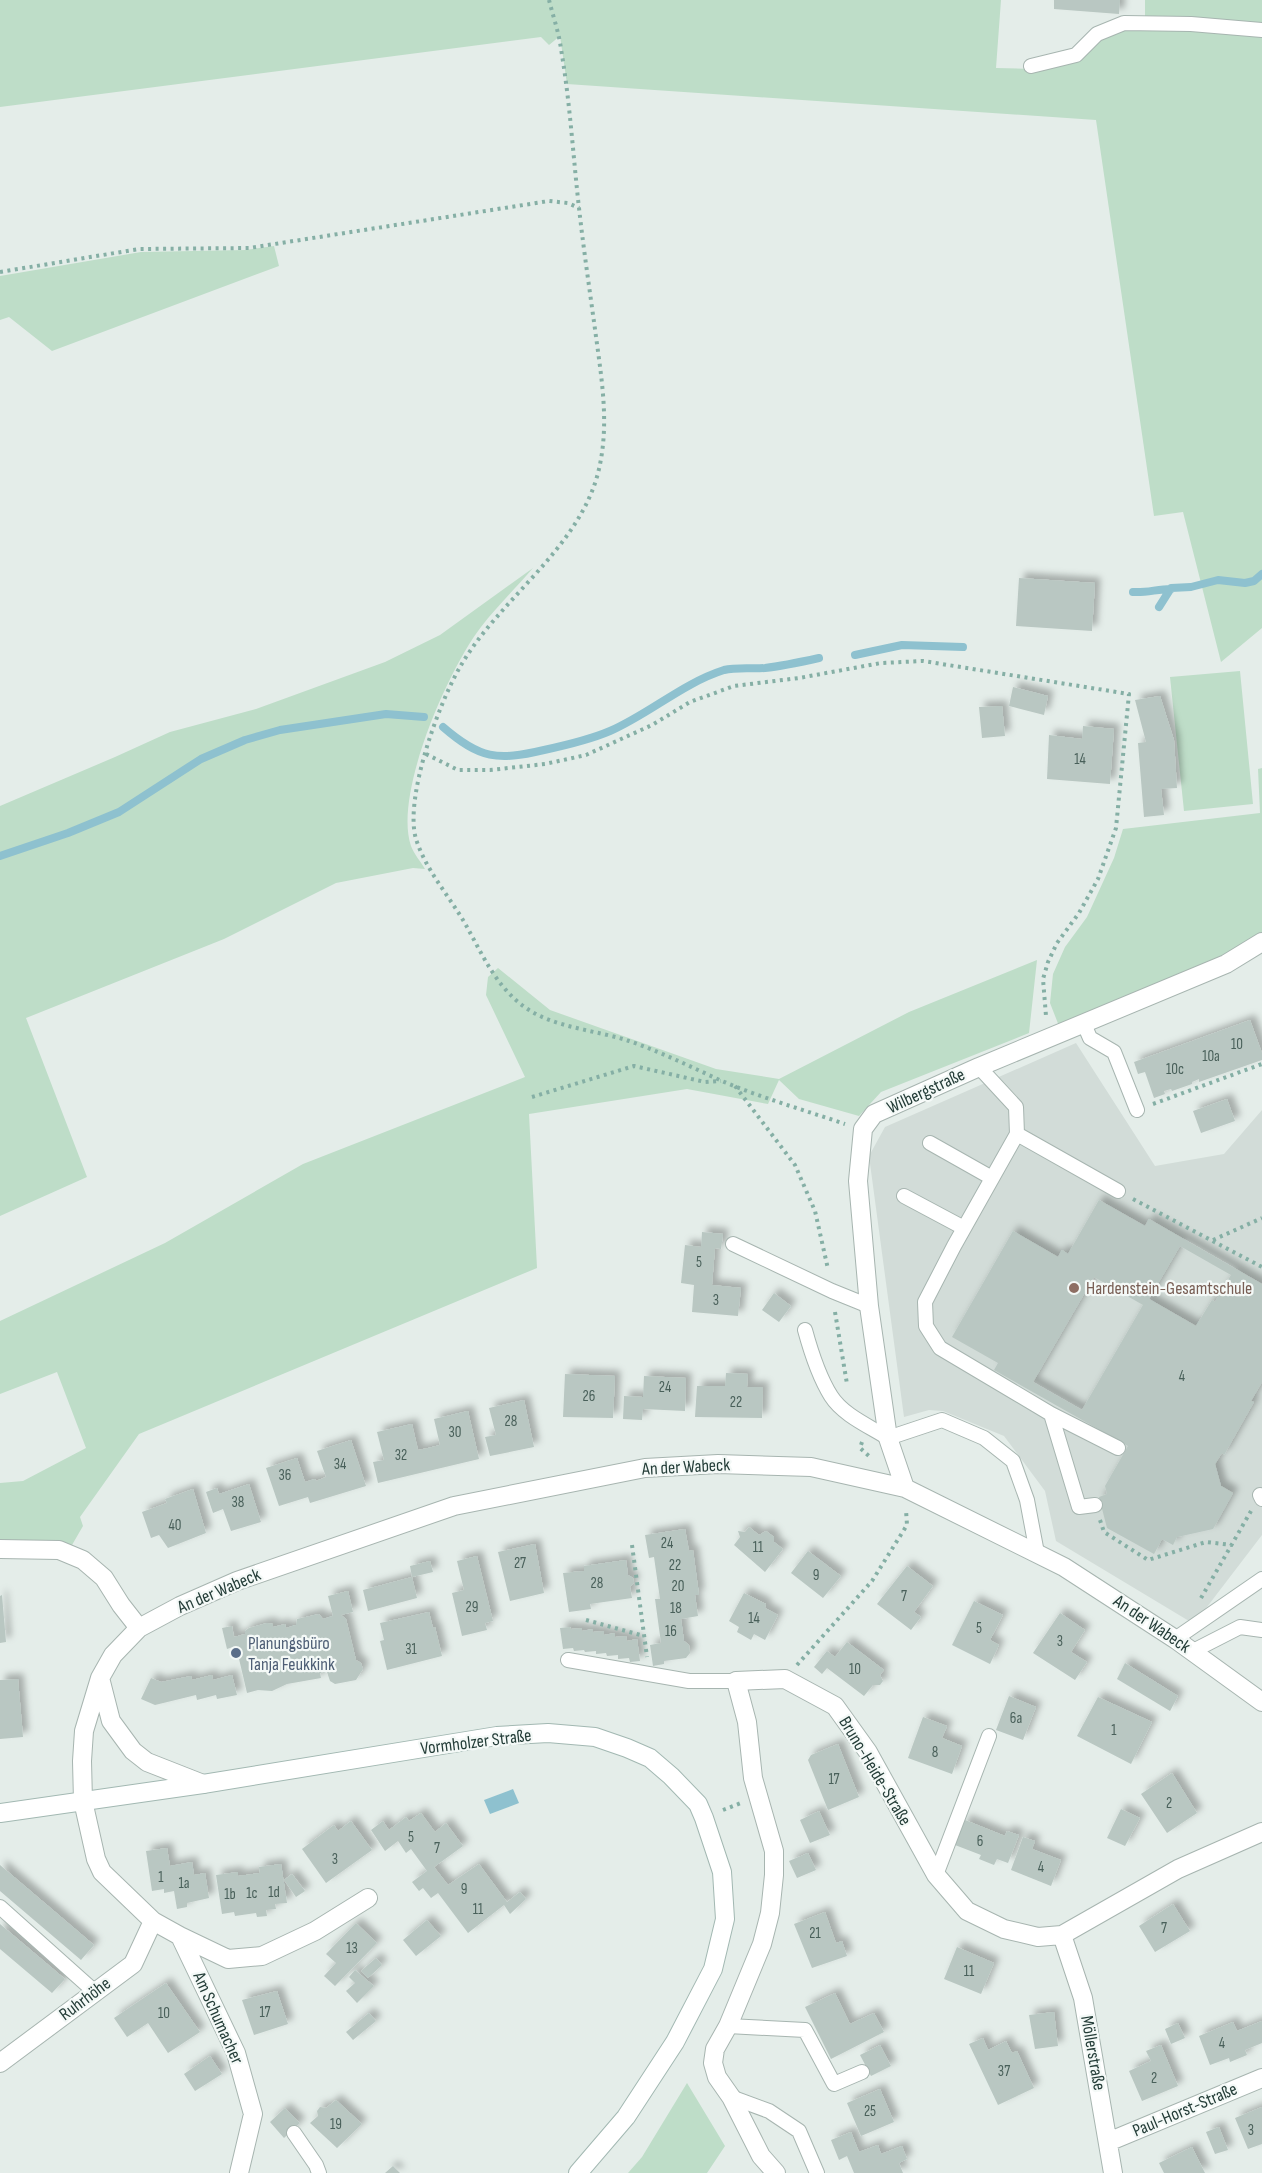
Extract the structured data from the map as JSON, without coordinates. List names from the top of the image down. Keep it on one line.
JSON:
{"streets":{"street":["Wilbergstraße","An der Wabeck","Vormholzer Straße","Bruno-Heide-Straße","Ruhrhöhe","Am Schumacher","Möllerstraße","Paul-Horst-Straße"]},"crossings":[["An der Wabeck","Vormholzer Straße"],["An der Wabeck","Am Schumacher"],["Vormholzer Straße","Am Schumacher"],["Bruno-Heide-Straße","Möllerstraße"],["Ruhrhöhe","Am Schumacher"],["Möllerstraße","Paul-Horst-Straße"]],"places":["Hardenstein-Gesamtschule","Planungsbüro Tanja Feukkink"],"house_numbers":["14","10","10a","10c","5","3","4","24","26","22","28","30","32","34","36","38","40","24","11","27","22","9","28","20","7","29","18","14","5","16","3","31","10","6a","1","8","17","2","5","6","7","3","4","1","1a","9","1d","1c","1b","11","7","21","13","11","17","10","4","37","2","25","19","3"]}
